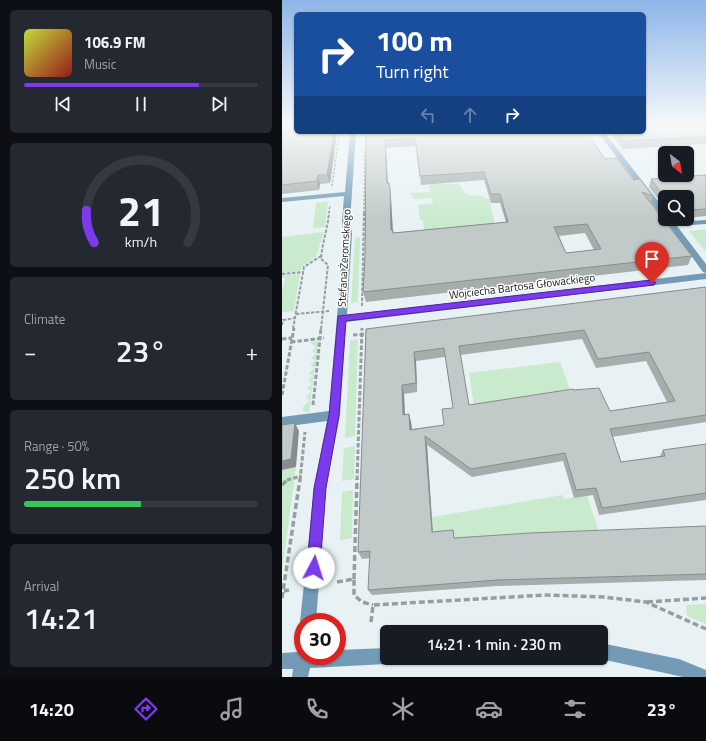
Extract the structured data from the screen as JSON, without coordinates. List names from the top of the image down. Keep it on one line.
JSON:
{"streets":{"street":["Stefana Żeromskiego","Wojciecha Bartosa Głowackiego"]},"crossings":[["Stefana Żeromskiego","Wojciecha Bartosa Głowackiego"]],"north":"bottom right","page":{"turn":["100 m","Turn right"],"song":["106.9 FM","Music"],"tile":["Climate",["Range · 50%","250 km"],["Arrival","14:21"]],"heat":["−","23°","+"],"limit":"30","trip":"14:21 · 1 min · 230 m","tabs":["14:20","23°"],"gauge":["21","km/h"]}}
